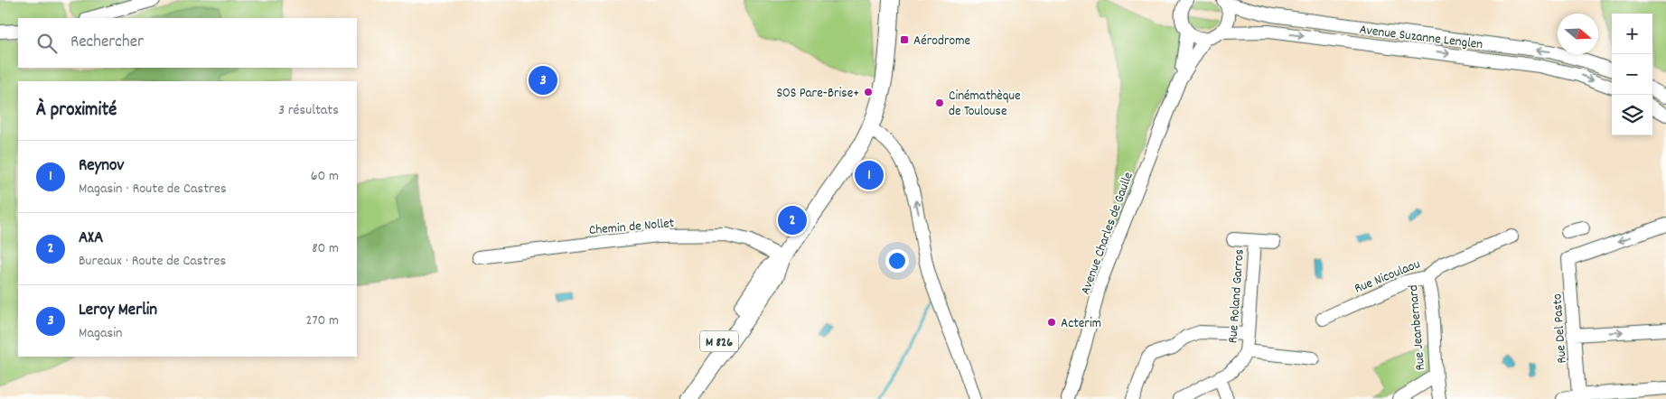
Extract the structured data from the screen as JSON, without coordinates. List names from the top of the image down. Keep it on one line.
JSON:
{"streets":{"main road":["M 826"],"street":["Avenue Suzanne Lenglen","Chemin de Nollet","Avenue Charles de Gaulle","Rue Nicoulaou","Rue Roland Garros","Rue Jeanbernard","Rue Del Pasto"]},"crossings":[["Chemin de Nollet","M 826"],["Rue Nicoulaou","Rue Jeanbernard"]],"one_way":["Rue Del Pasto"],"places":{"transit":["Aérodrome"],"other":["SOS Pare-Brise+","Cinémathèque de Toulouse","Acterim"]},"north":"right","page":{"map_buttons":["+","−"],"search":"Rechercher","pins":["3","1","2"],"heading":["À proximité","3 résultats"],"list":[{"mark":"1","name":"Reynov","note":"Magasin · Route de Castres","value":"60 m"},{"mark":"2","name":"AXA","note":"Bureaux · Route de Castres","value":"80 m"},{"mark":"3","name":"Leroy Merlin","note":"Magasin","value":"270 m"}]}}
